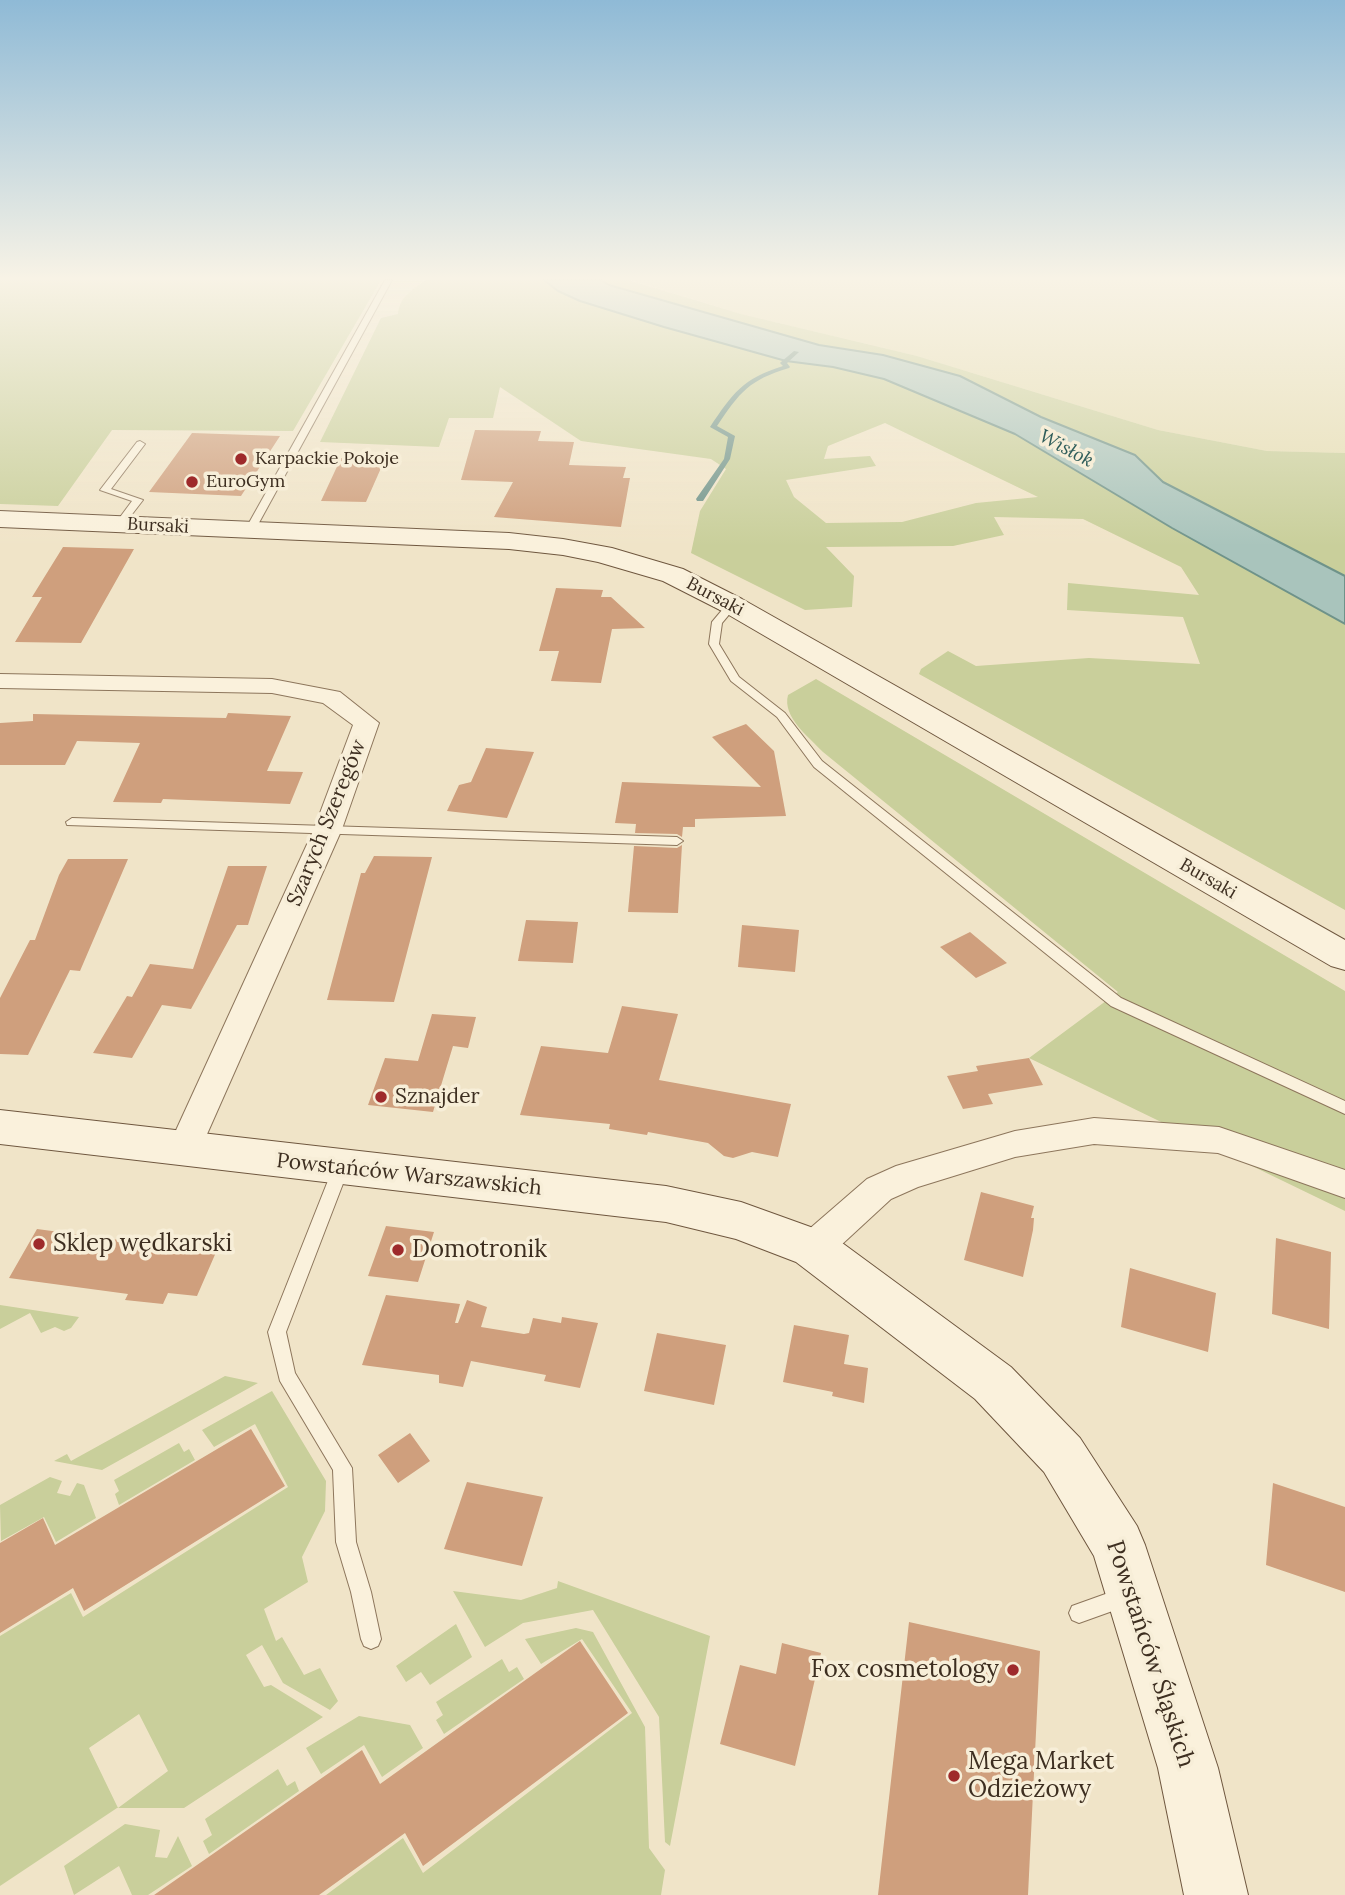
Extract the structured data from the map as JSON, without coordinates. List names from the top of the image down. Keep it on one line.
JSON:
{"streets":{"street":["Bursaki","Szarych Szeregów","Powstańców Warszawskich","Powstańców Śląskich"]},"crossings":[["Szarych Szeregów","Powstańców Warszawskich"],["Powstańców Warszawskich","Powstańców Śląskich"]],"water":["Wisłok"],"places":["Karpackie Pokoje","EuroGym","Sznajder","Sklep wędkarski","Domotronik","Fox cosmetology","Mega Market Odzieżowy"]}
